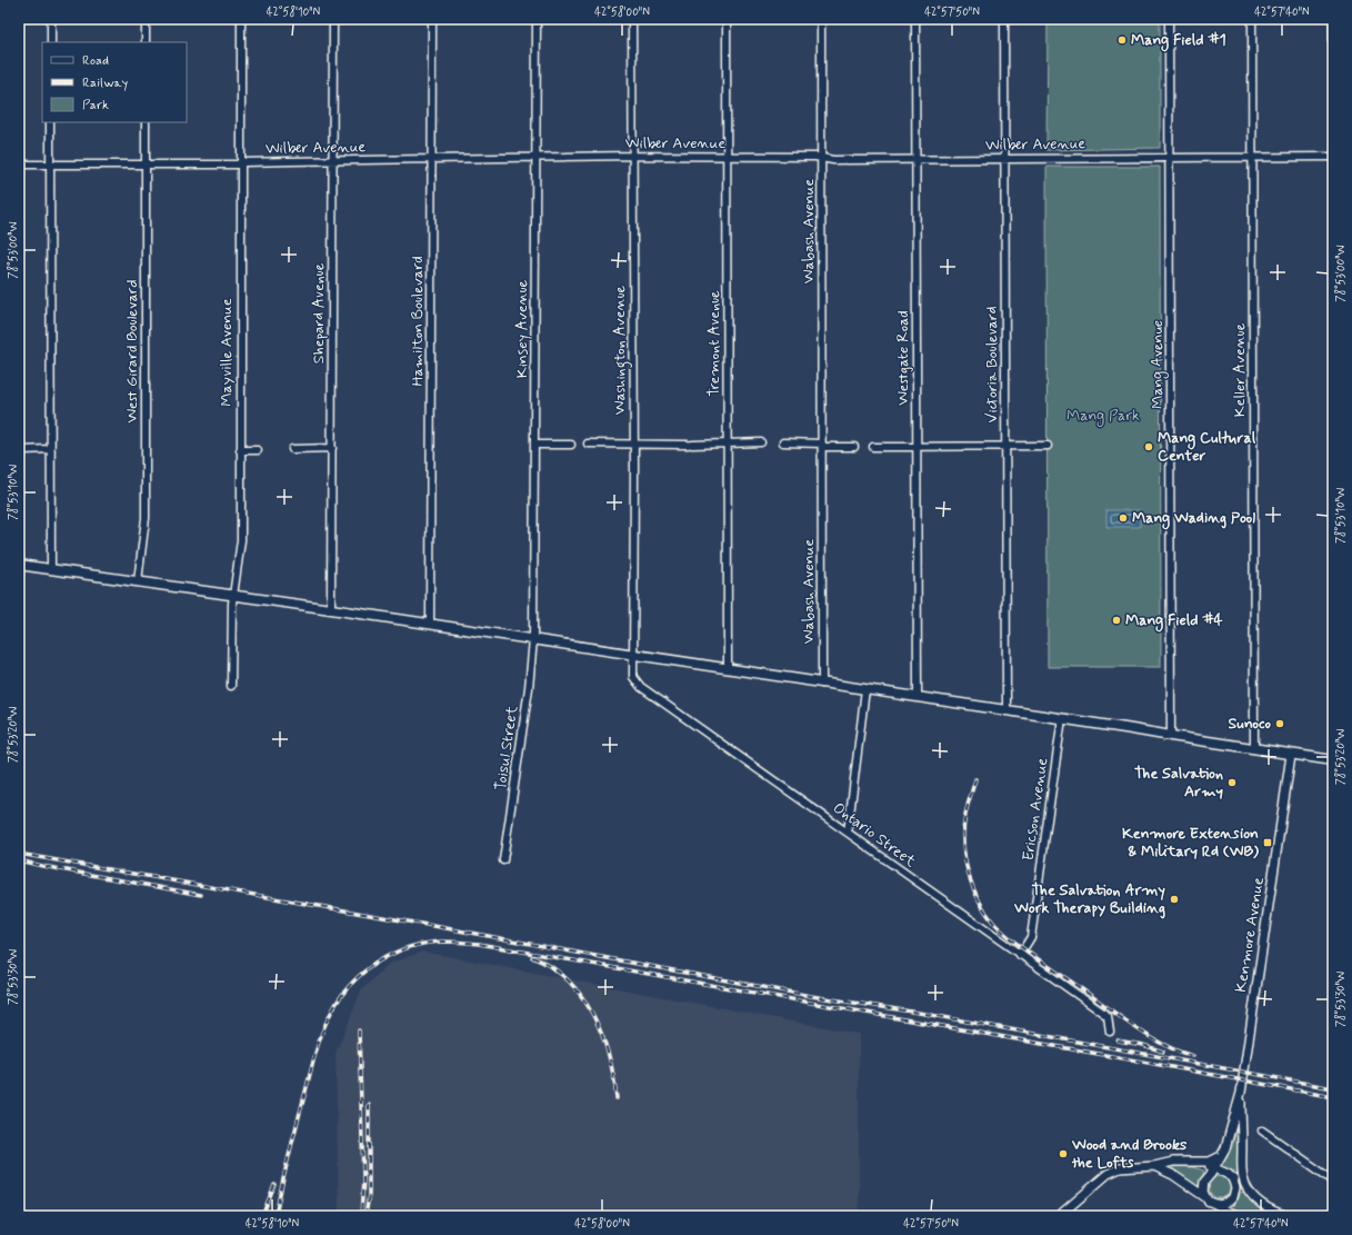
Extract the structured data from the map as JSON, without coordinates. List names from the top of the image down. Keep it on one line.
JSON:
{"streets":{"street":["Wilber Avenue","Wabash Avenue","Shepard Avenue","Hamilton Boulevard","Kinsey Avenue","Tremont Avenue","Washington Avenue","West Girard Boulevard","Mayville Avenue","Westgate Road","Victoria Boulevard","Mang Avenue","Keller Avenue","Toisul Street","Ericson Avenue","Ontario Street","Kenmore Avenue"]},"crossings":[["Wilber Avenue","Wabash Avenue"],["Wilber Avenue","Shepard Avenue"],["Wilber Avenue","Hamilton Boulevard"],["Wilber Avenue","Kinsey Avenue"],["Wilber Avenue","Tremont Avenue"],["Wilber Avenue","Washington Avenue"],["Wilber Avenue","West Girard Boulevard"],["Wilber Avenue","Mayville Avenue"],["Wilber Avenue","Westgate Road"],["Wilber Avenue","Victoria Boulevard"],["Wilber Avenue","Mang Avenue"],["Wilber Avenue","Keller Avenue"],["Kinsey Avenue","Toisul Street"],["Washington Avenue","Ontario Street"],["Ericson Avenue","Ontario Street"]],"parks":["Mang Park"],"places":{"other":["Mang Field #1","Mang Cultural Center","Mang Wading Pool","Mang Field #4","Sunoco","The Salvation Army","The Salvation Army Work Therapy Building","Wood and Brooks the Lofts"],"transit":["Kenmore Extension & Military Rd (WB)"]},"legend":["Road","Railway","Park"],"coordinates":["42°58'10\"N","42°58'00\"N","42°57'50\"N","42°57'40\"N","78°53'00\"W","78°53'10\"W","78°53'20\"W","78°53'30\"W"]}
